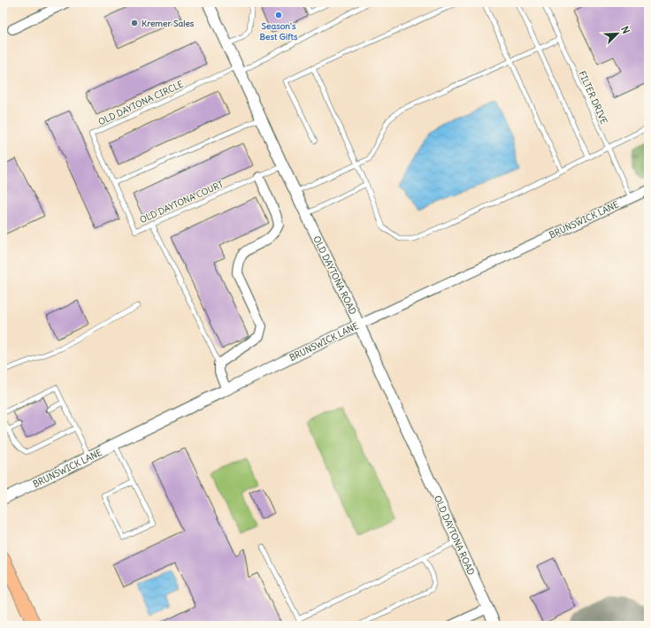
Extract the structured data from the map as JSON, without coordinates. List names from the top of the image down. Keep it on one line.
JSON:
{"streets":{"street":["BRUNSWICK LANE","OLD DAYTONA ROAD"],"lane":["FILTER DRIVE","OLD DAYTONA CIRCLE","OLD DAYTONA COURT"]},"crossings":[["FILTER DRIVE","BRUNSWICK LANE"],["OLD DAYTONA CIRCLE","OLD DAYTONA COURT"],["OLD DAYTONA CIRCLE","OLD DAYTONA ROAD"],["OLD DAYTONA COURT","OLD DAYTONA ROAD"],["BRUNSWICK LANE","OLD DAYTONA ROAD"]],"places":["Season's Best Gifts","Kremer Sales"],"north":"top right"}
